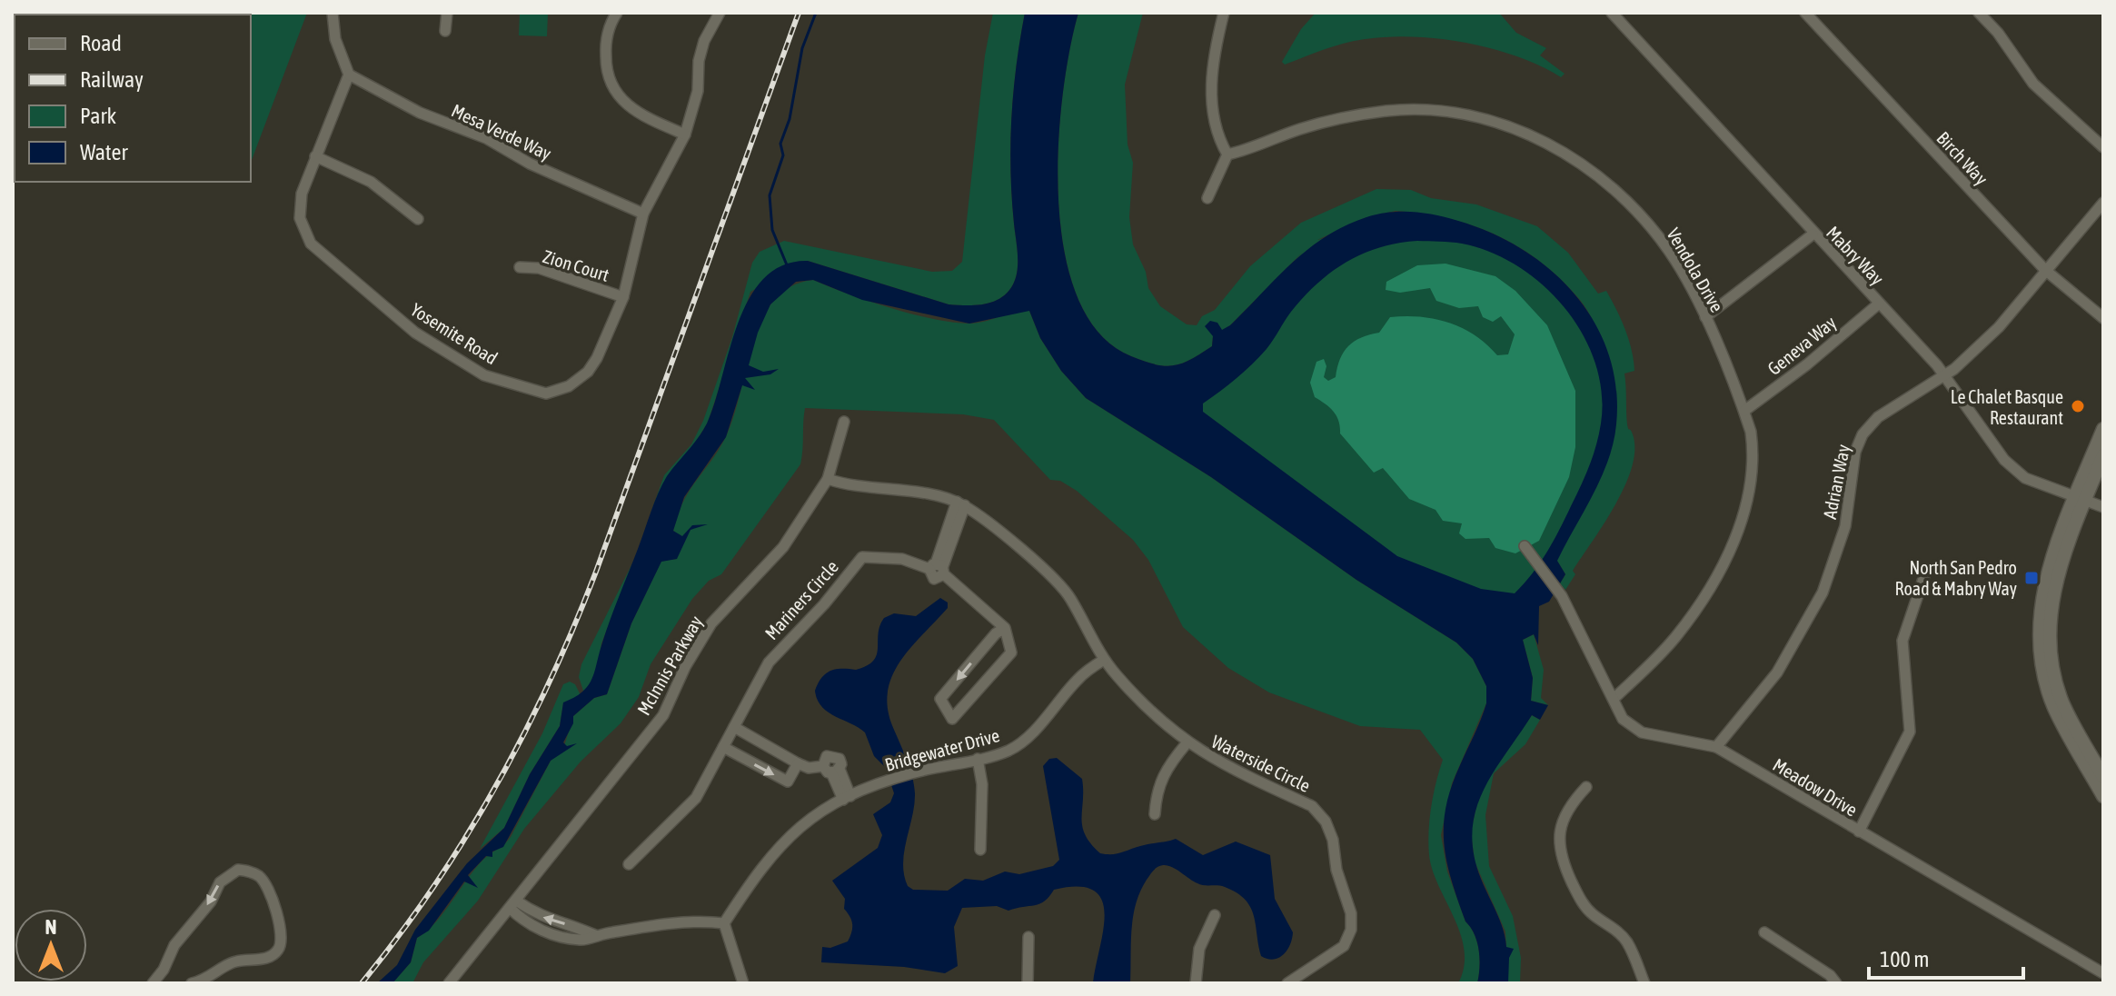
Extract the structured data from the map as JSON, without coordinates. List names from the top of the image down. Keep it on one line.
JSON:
{"streets":{"street":["Mesa Verde Way","Birch Way","Mabry Way","Zion Court","Vendola Drive","Yosemite Road","Geneva Way","Adrian Way","Mariners Circle","McInnis Parkway","Bridgewater Drive","Waterside Circle","Meadow Drive"]},"crossings":[["Mesa Verde Way","Yosemite Road"],["Birch Way","Adrian Way"],["Mabry Way","Geneva Way"],["Mabry Way","Adrian Way"],["Zion Court","Yosemite Road"],["Vendola Drive","Geneva Way"],["Vendola Drive","Meadow Drive"],["Adrian Way","Meadow Drive"],["McInnis Parkway","Waterside Circle"],["Bridgewater Drive","Waterside Circle"]],"places":{"other":["Le Chalet Basque Restaurant"],"transit":["North San Pedro Road & Mabry Way"]},"legend":["Road","Railway","Park","Water"],"scale_bar":"100 m","north":"top"}
